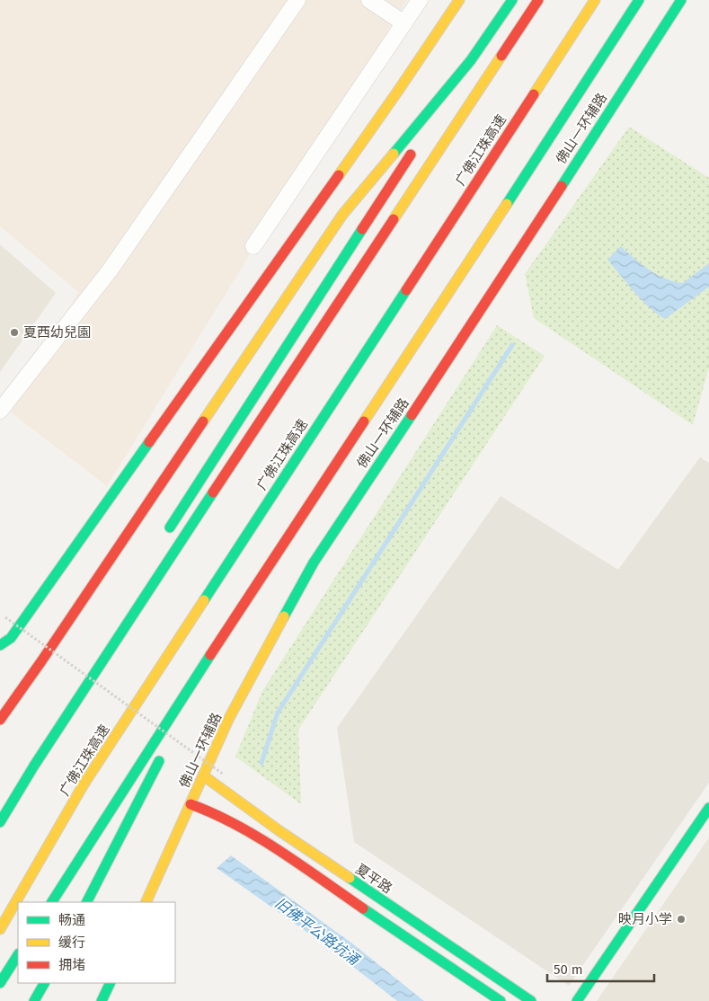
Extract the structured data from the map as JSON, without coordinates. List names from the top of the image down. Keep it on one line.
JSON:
{"streets":{"main road":["佛山一环辅路","广佛江珠高速","夏平路"]},"crossings":[["佛山一环辅路","夏平路"]],"water":["旧佛平公路坑涌"],"places":["夏西幼兒園","映月小学"],"legend":["畅通","缓行","拥堵"],"scale_bar":"50 m"}
